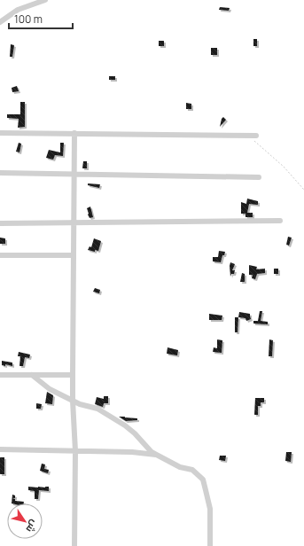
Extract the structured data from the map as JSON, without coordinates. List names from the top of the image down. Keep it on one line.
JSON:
{"scale_bar":"100 m","north":"bottom right"}
